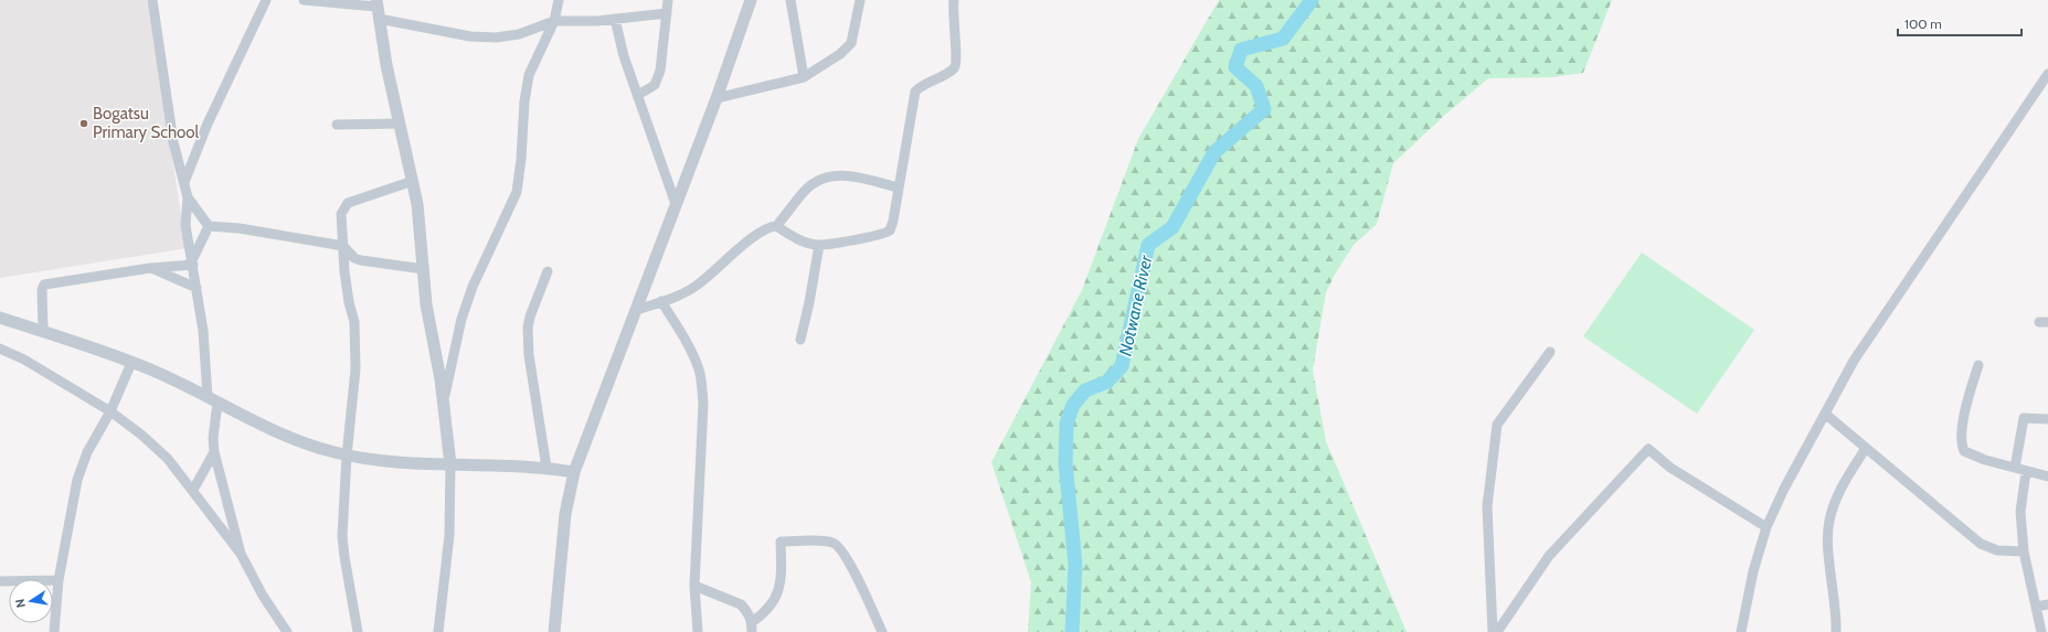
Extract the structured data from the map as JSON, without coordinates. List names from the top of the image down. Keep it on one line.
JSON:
{"water":["Notwane River"],"places":["Bogatsu Primary School"],"scale_bar":"100 m","north":"left"}
